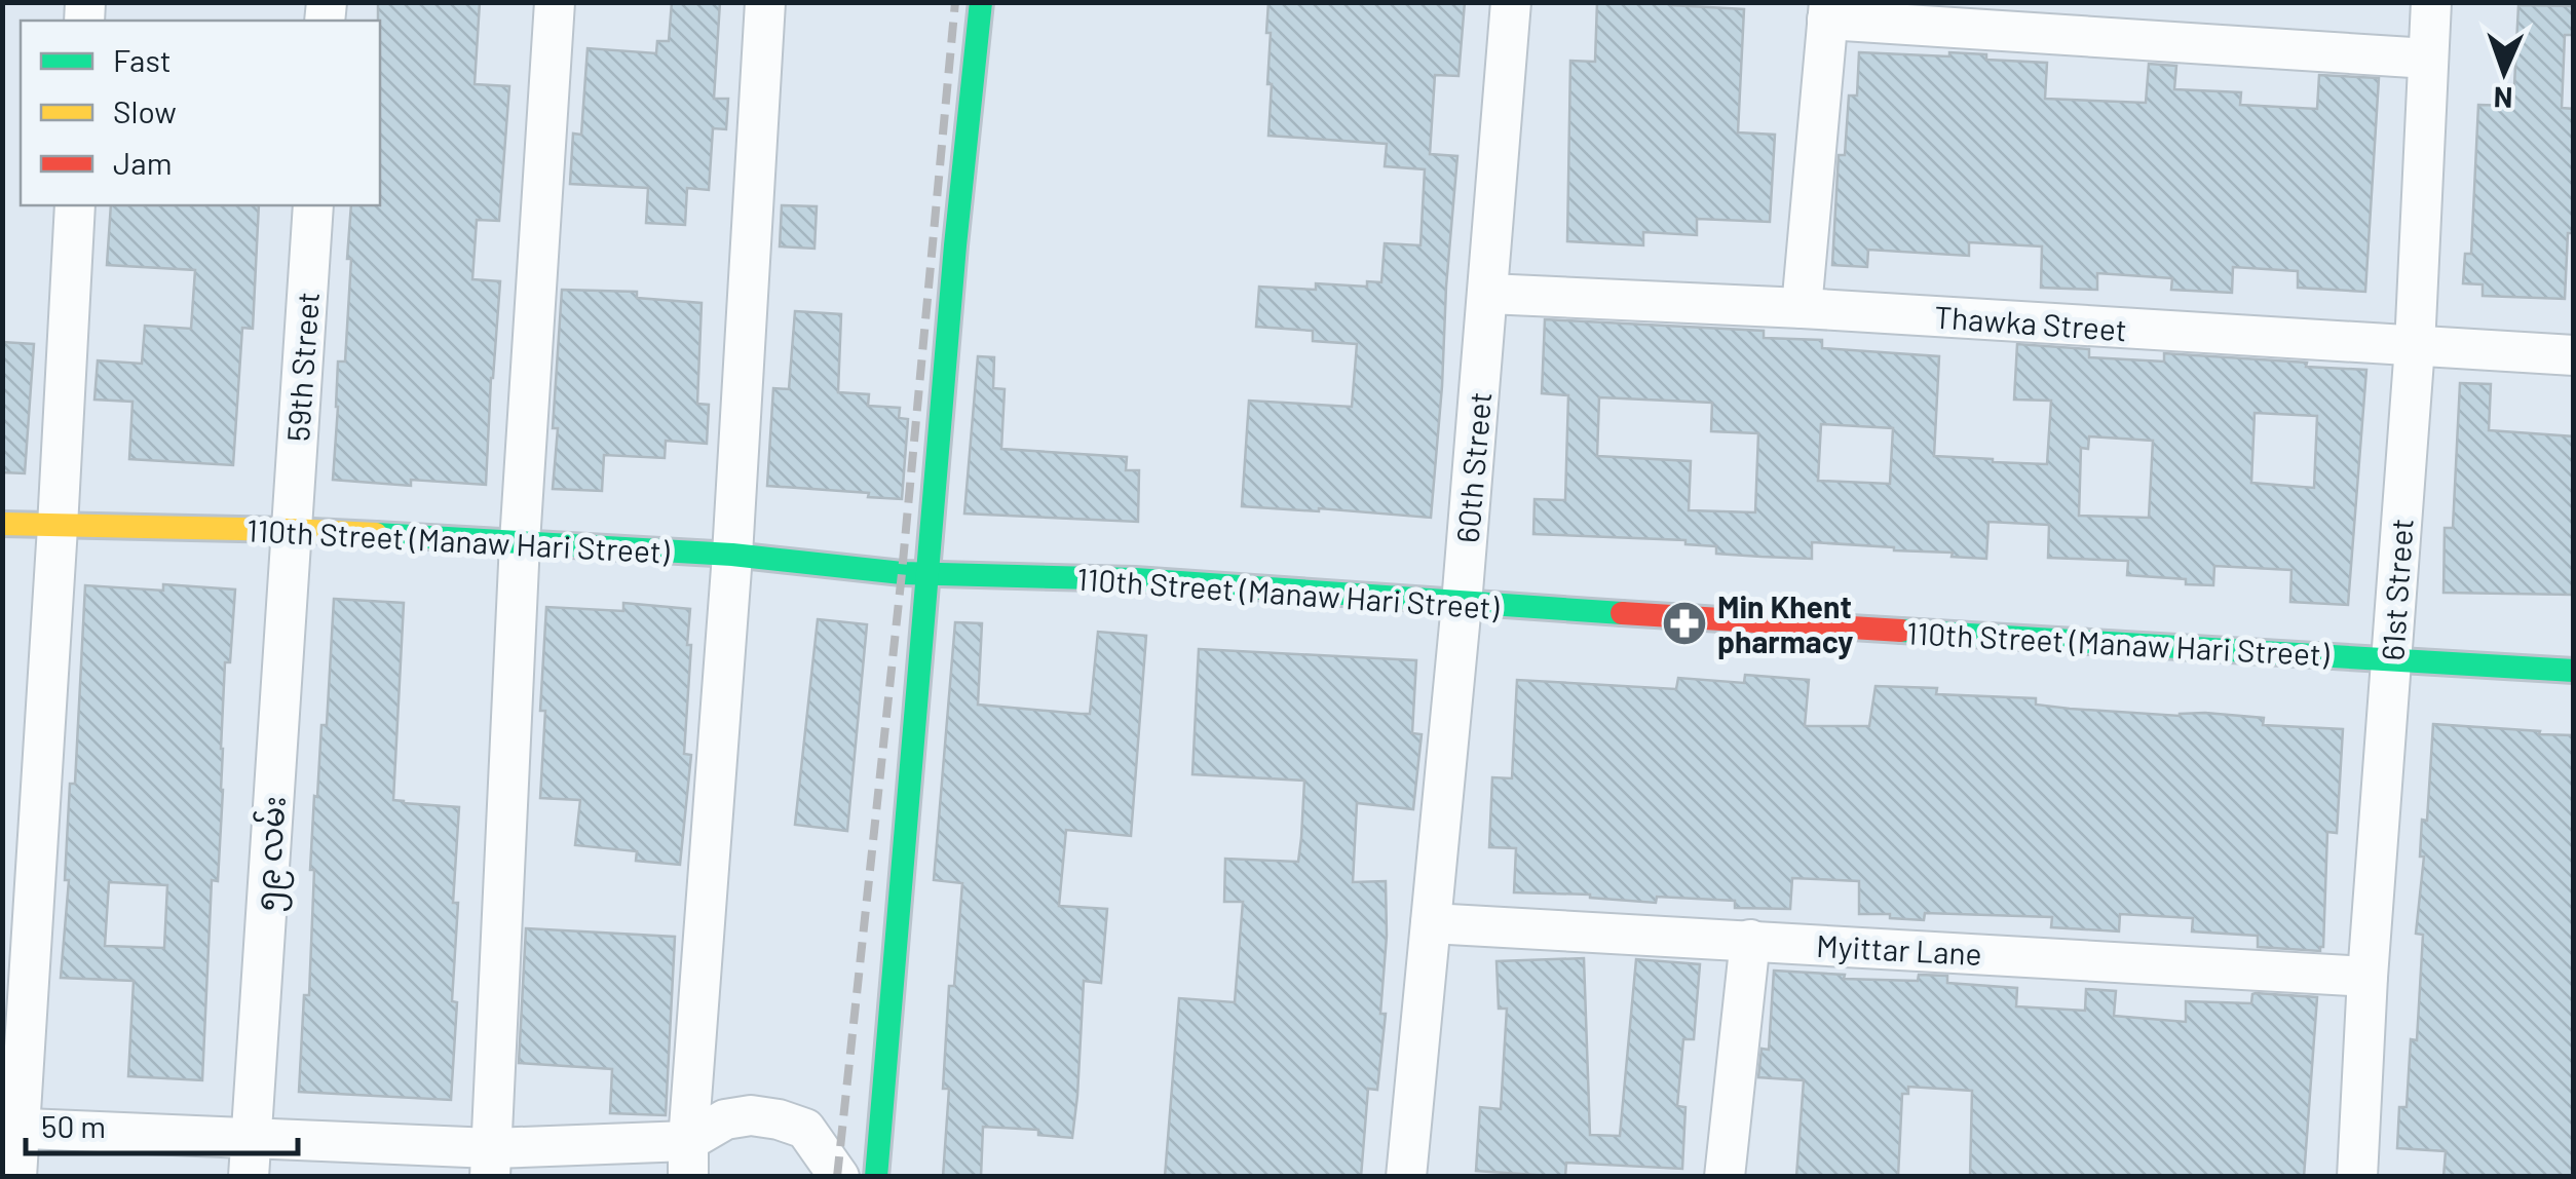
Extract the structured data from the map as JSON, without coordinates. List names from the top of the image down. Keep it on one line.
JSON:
{"streets":{"main road":["110th Street (Manaw Hari Street)"],"street":["Thawka Street","59th Street","60th Street","61st Street","၅၉ လမ်း","Myittar Lane"]},"crossings":[["Thawka Street","60th Street"],["Thawka Street","61st Street"],["59th Street","110th Street (Manaw Hari Street)"],["59th Street","၅၉ လမ်း"],["60th Street","110th Street (Manaw Hari Street)"],["60th Street","Myittar Lane"],["110th Street (Manaw Hari Street)","61st Street"],["110th Street (Manaw Hari Street)","၅၉ လမ်း"],["61st Street","Myittar Lane"]],"places":{"pharmacy":["Min Khent pharmacy"]},"legend":["Fast","Slow","Jam"],"scale_bar":"50 m","north":"bottom"}
